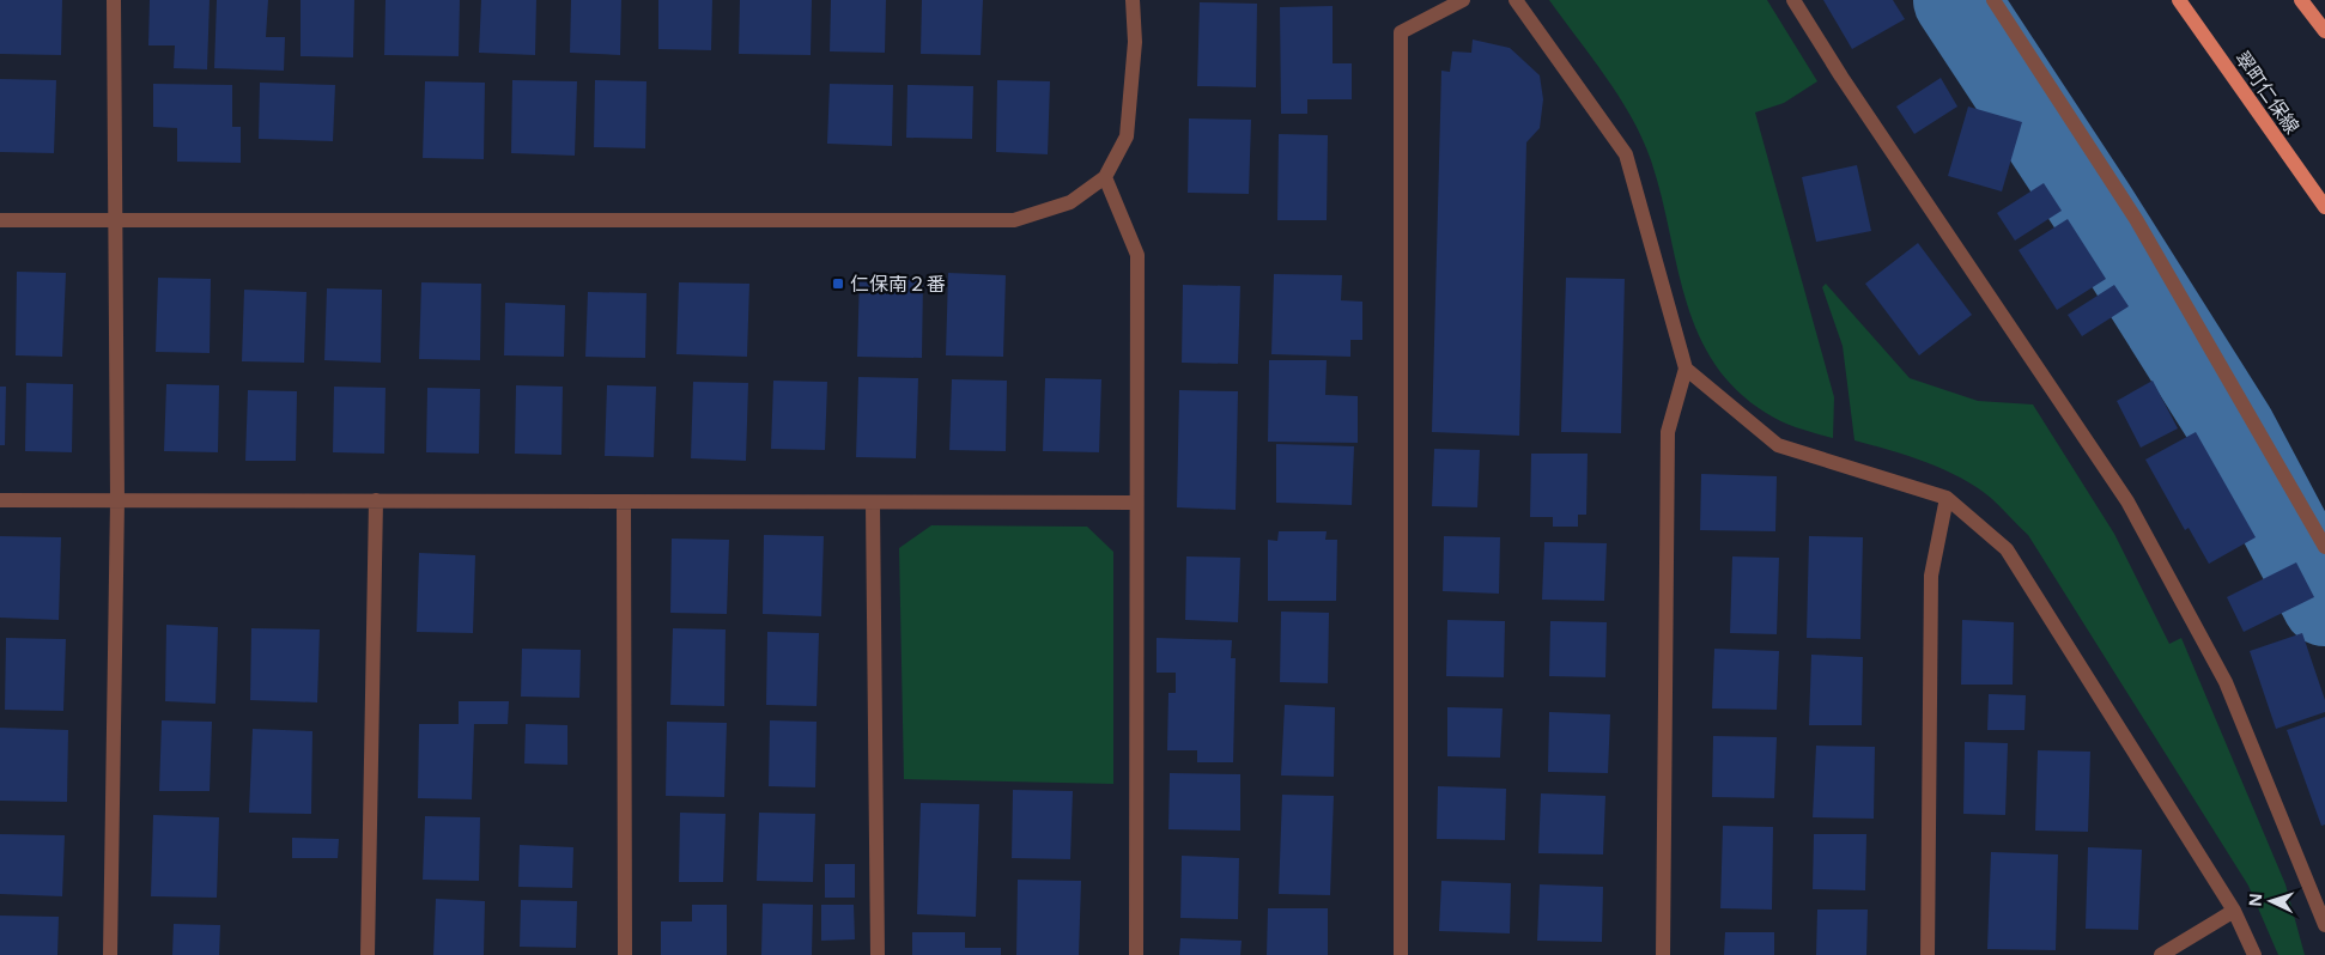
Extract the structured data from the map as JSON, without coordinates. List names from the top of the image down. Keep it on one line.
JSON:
{"streets":{"main road":["翠町仁保線"]},"places":{"transit":["仁保南２番"]},"north":"left"}
